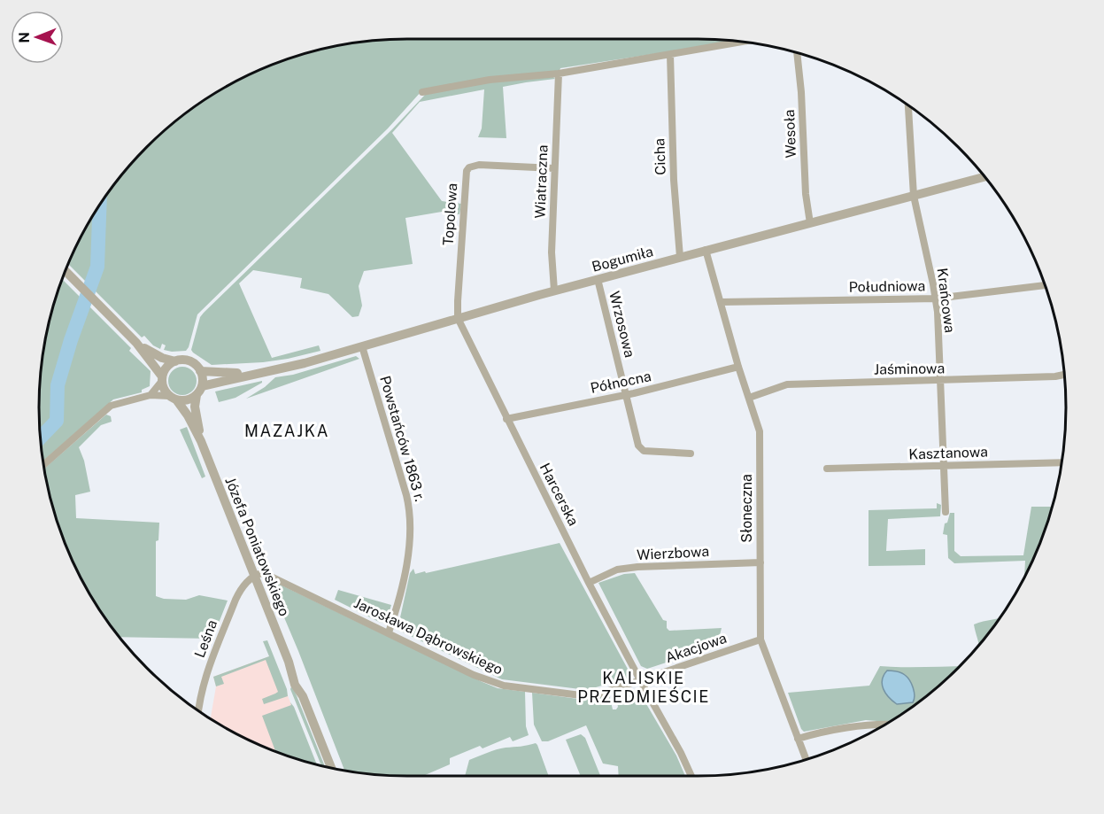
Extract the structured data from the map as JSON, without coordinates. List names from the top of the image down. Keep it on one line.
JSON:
{"streets":{"street":["Wesoła","Cicha","Wiatraczna","Topolowa","Bogumiła","Południowa","Krańcowa","Wrzosowa","Jaśminowa","Północna","Powstańców 1863 r.","Kasztanowa","Harcerska","Słoneczna","Józefa Poniatowskiego","Wierzbowa","Jarosława Dąbrowskiego","Leśna","Akacjowa"]},"crossings":[["Wesoła","Bogumiła"],["Cicha","Bogumiła"],["Wiatraczna","Topolowa"],["Wiatraczna","Bogumiła"],["Topolowa","Bogumiła"],["Topolowa","Harcerska"],["Bogumiła","Krańcowa"],["Bogumiła","Wrzosowa"],["Bogumiła","Powstańców 1863 r."],["Bogumiła","Harcerska"],["Bogumiła","Słoneczna"],["Bogumiła","Józefa Poniatowskiego"],["Południowa","Krańcowa"],["Południowa","Słoneczna"],["Krańcowa","Jaśminowa"],["Krańcowa","Kasztanowa"],["Wrzosowa","Północna"],["Jaśminowa","Słoneczna"],["Północna","Harcerska"],["Północna","Słoneczna"],["Powstańców 1863 r.","Jarosława Dąbrowskiego"],["Harcerska","Wierzbowa"],["Harcerska","Jarosława Dąbrowskiego"],["Harcerska","Akacjowa"],["Słoneczna","Wierzbowa"],["Słoneczna","Akacjowa"],["Józefa Poniatowskiego","Jarosława Dąbrowskiego"],["Józefa Poniatowskiego","Leśna"],["Jarosława Dąbrowskiego","Leśna"],["Jarosława Dąbrowskiego","Akacjowa"]],"districts":["MAZAJKA","KALISKIE PRZEDMIEŚCIE"],"north":"left"}
